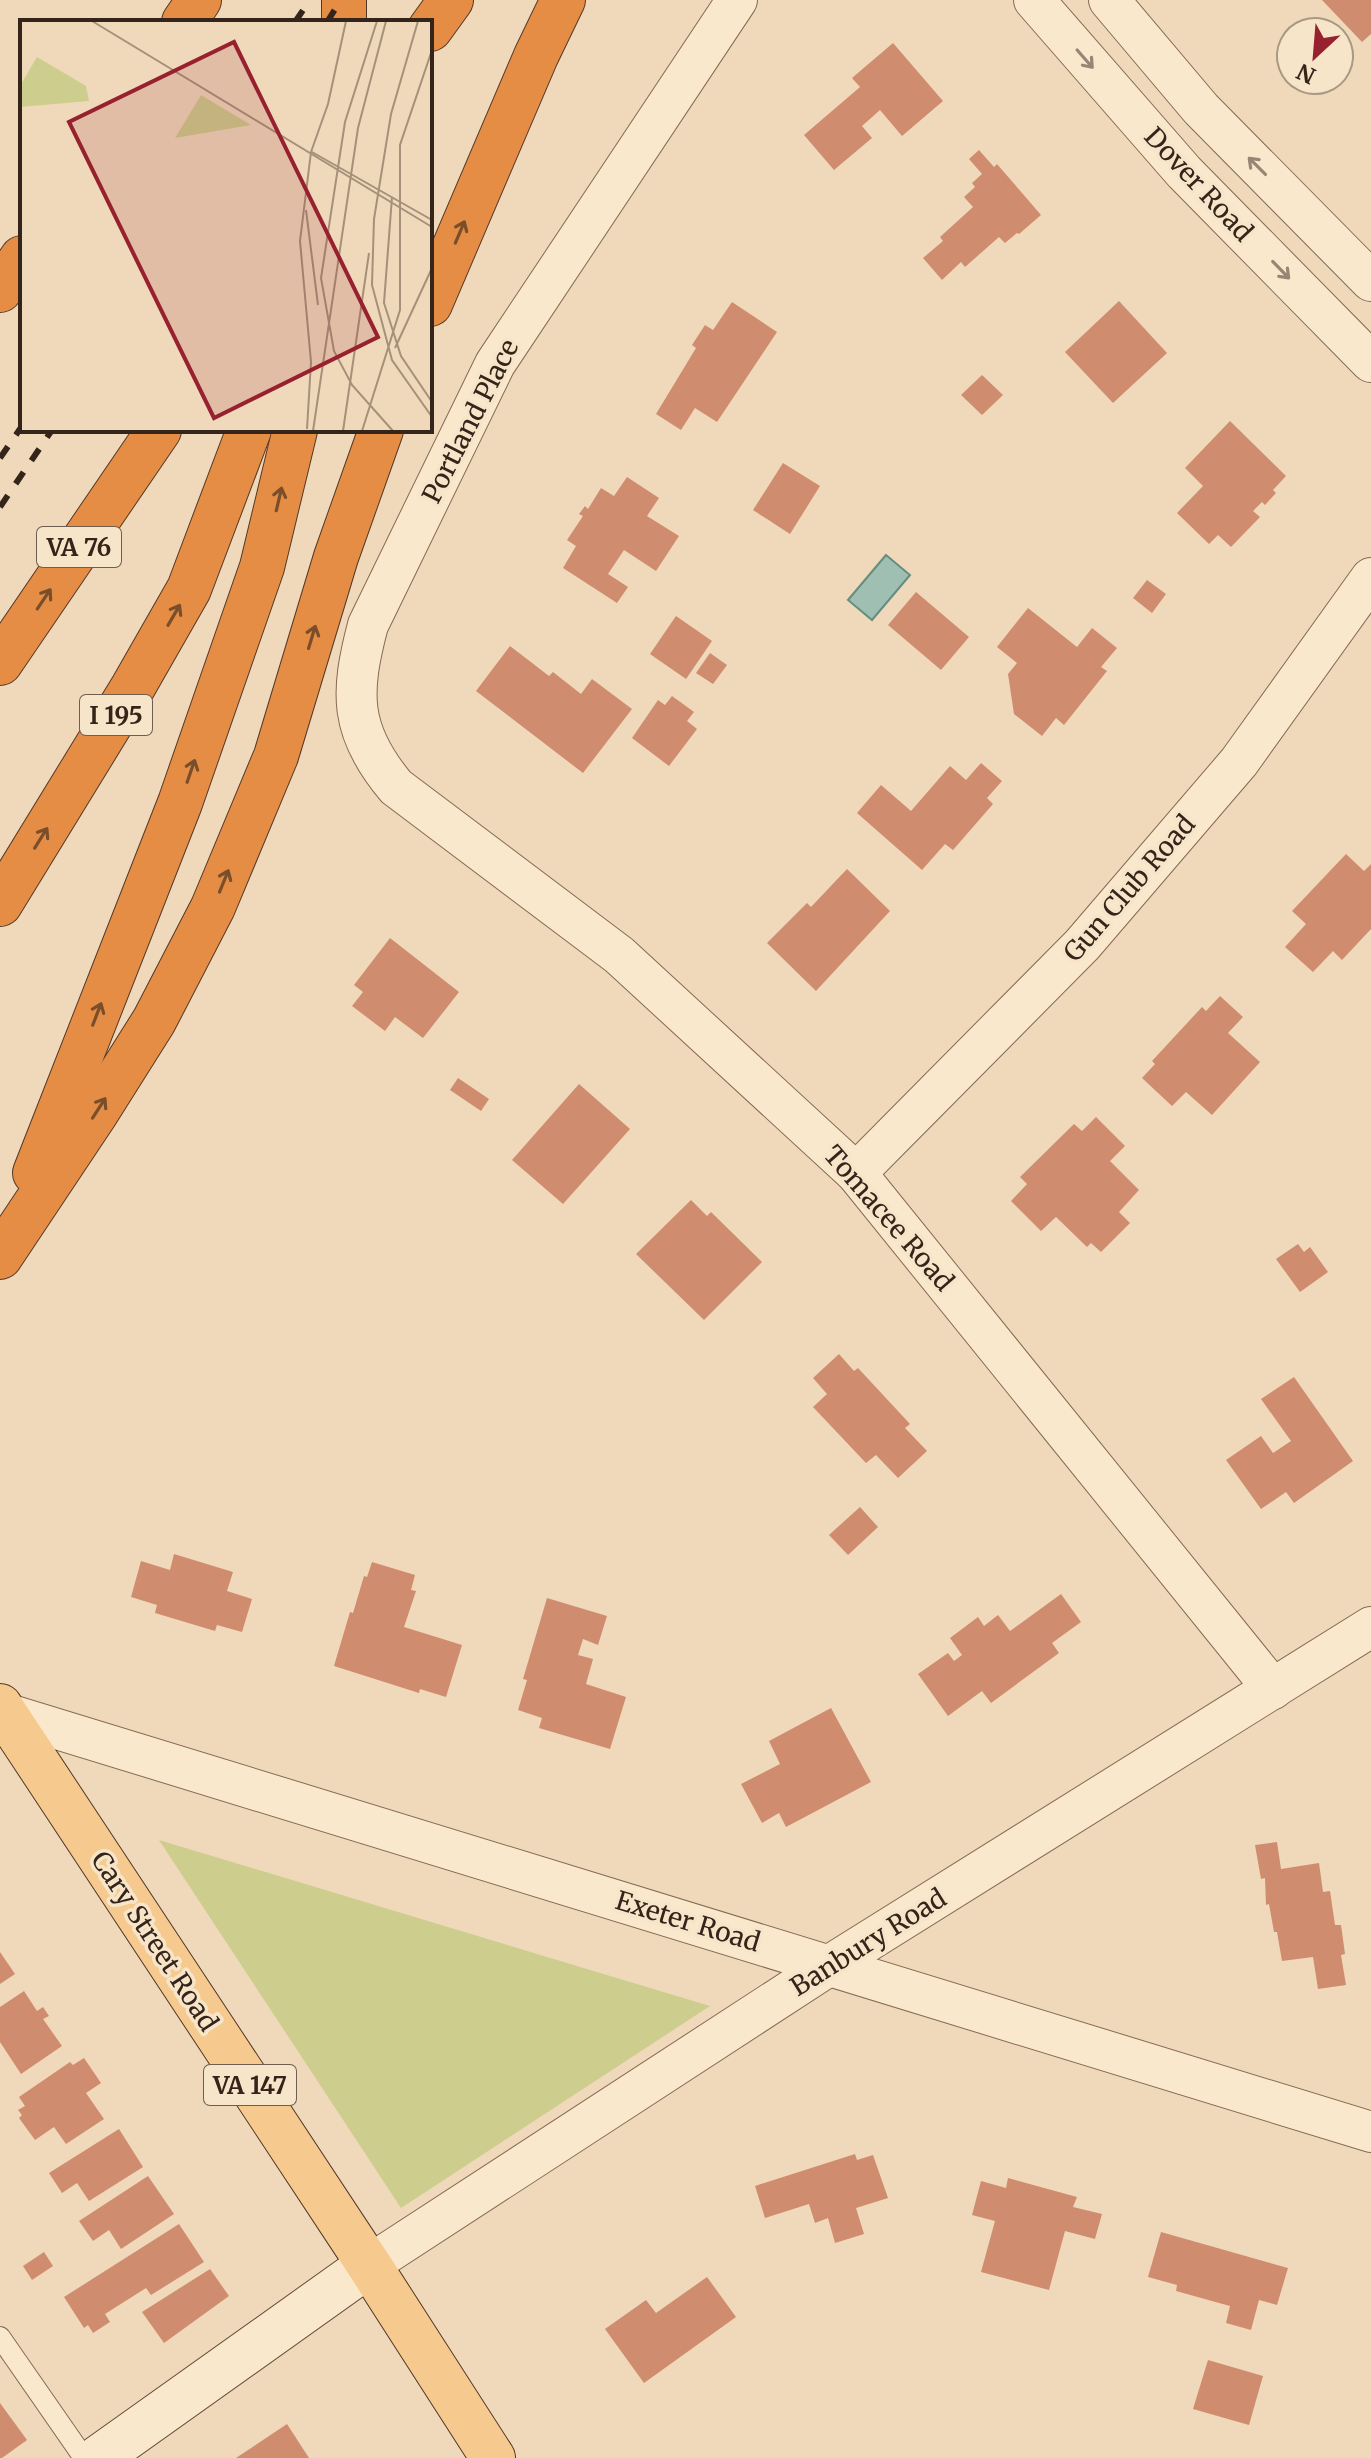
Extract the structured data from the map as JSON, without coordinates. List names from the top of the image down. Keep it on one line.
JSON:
{"streets":{"highway":["VA 76","I 195"],"main road":["Cary Street Road","VA 147"],"street":["Dover Road","Portland Place","Gun Club Road","Tomacee Road","Exeter Road","Banbury Road"]},"crossings":[["Portland Place","Tomacee Road"],["Gun Club Road","Tomacee Road"],["Tomacee Road","Banbury Road"],["Exeter Road","Cary Street Road"],["Exeter Road","Banbury Road"],["Cary Street Road","Banbury Road"]],"north":"bottom left"}
